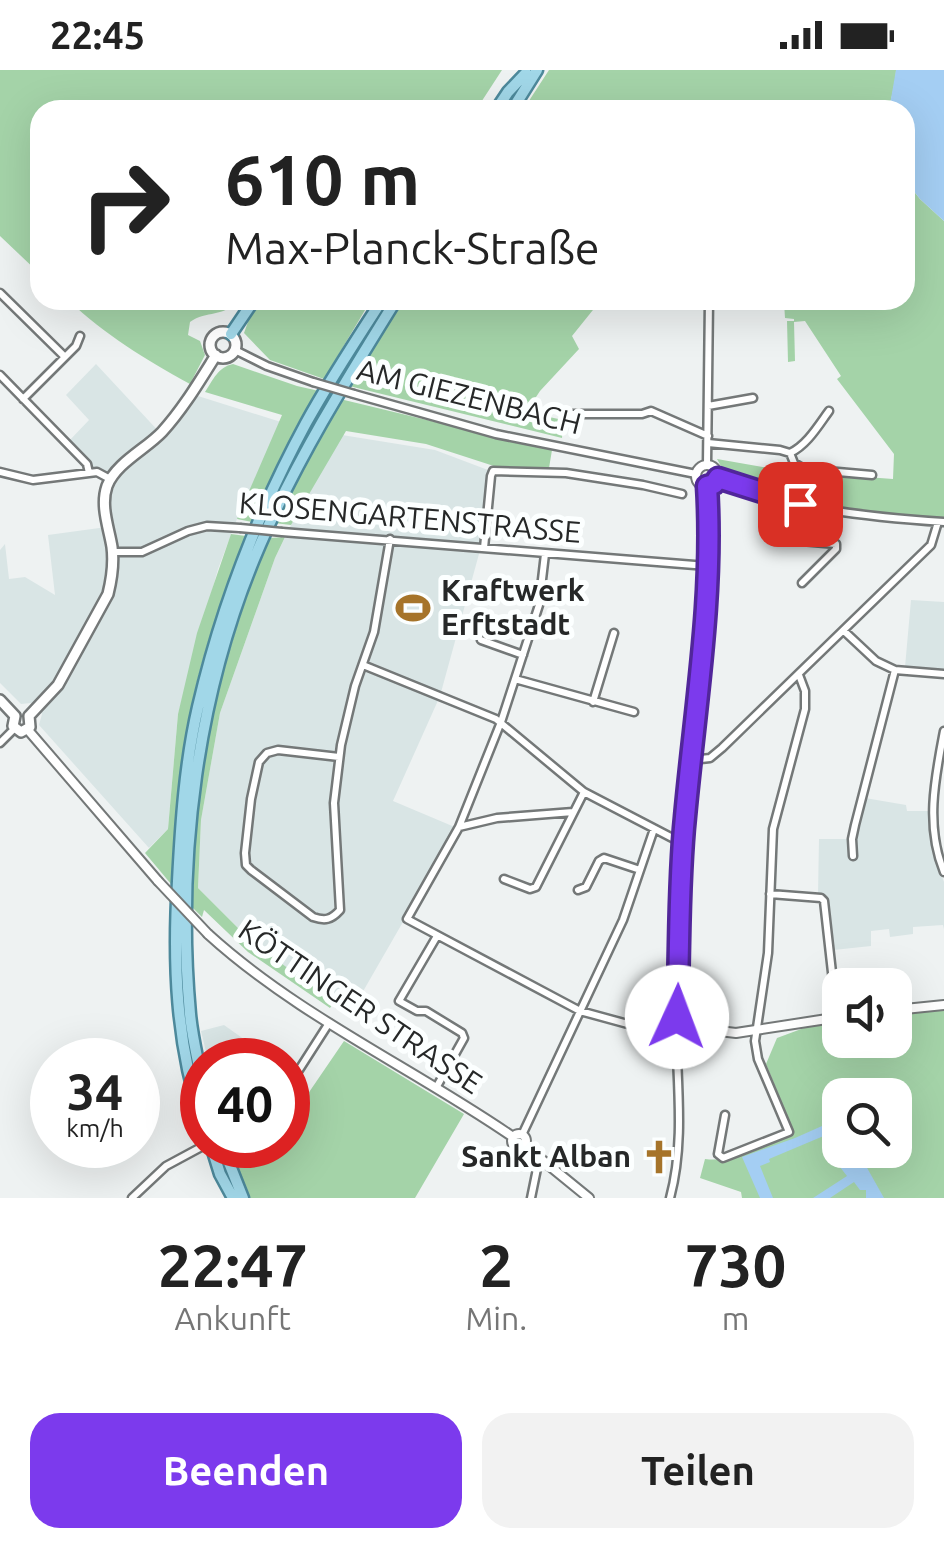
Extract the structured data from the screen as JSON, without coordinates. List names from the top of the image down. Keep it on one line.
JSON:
{"streets":{"street":["AM GIEZENBACH","KLOSENGARTENSTRASSE","KÖTTINGER STRASSE"]},"places":{"sports":["Kraftwerk Erftstadt"],"church":["Sankt Alban"]},"page":{"status":"22:45","turn":["610 m","Max-Planck-Straße"],"speed":"34 km/h","limit":"40","eta":["22:47","Ankunft","2","Min.","730","m"],"buttons":["Beenden","Teilen"]}}
